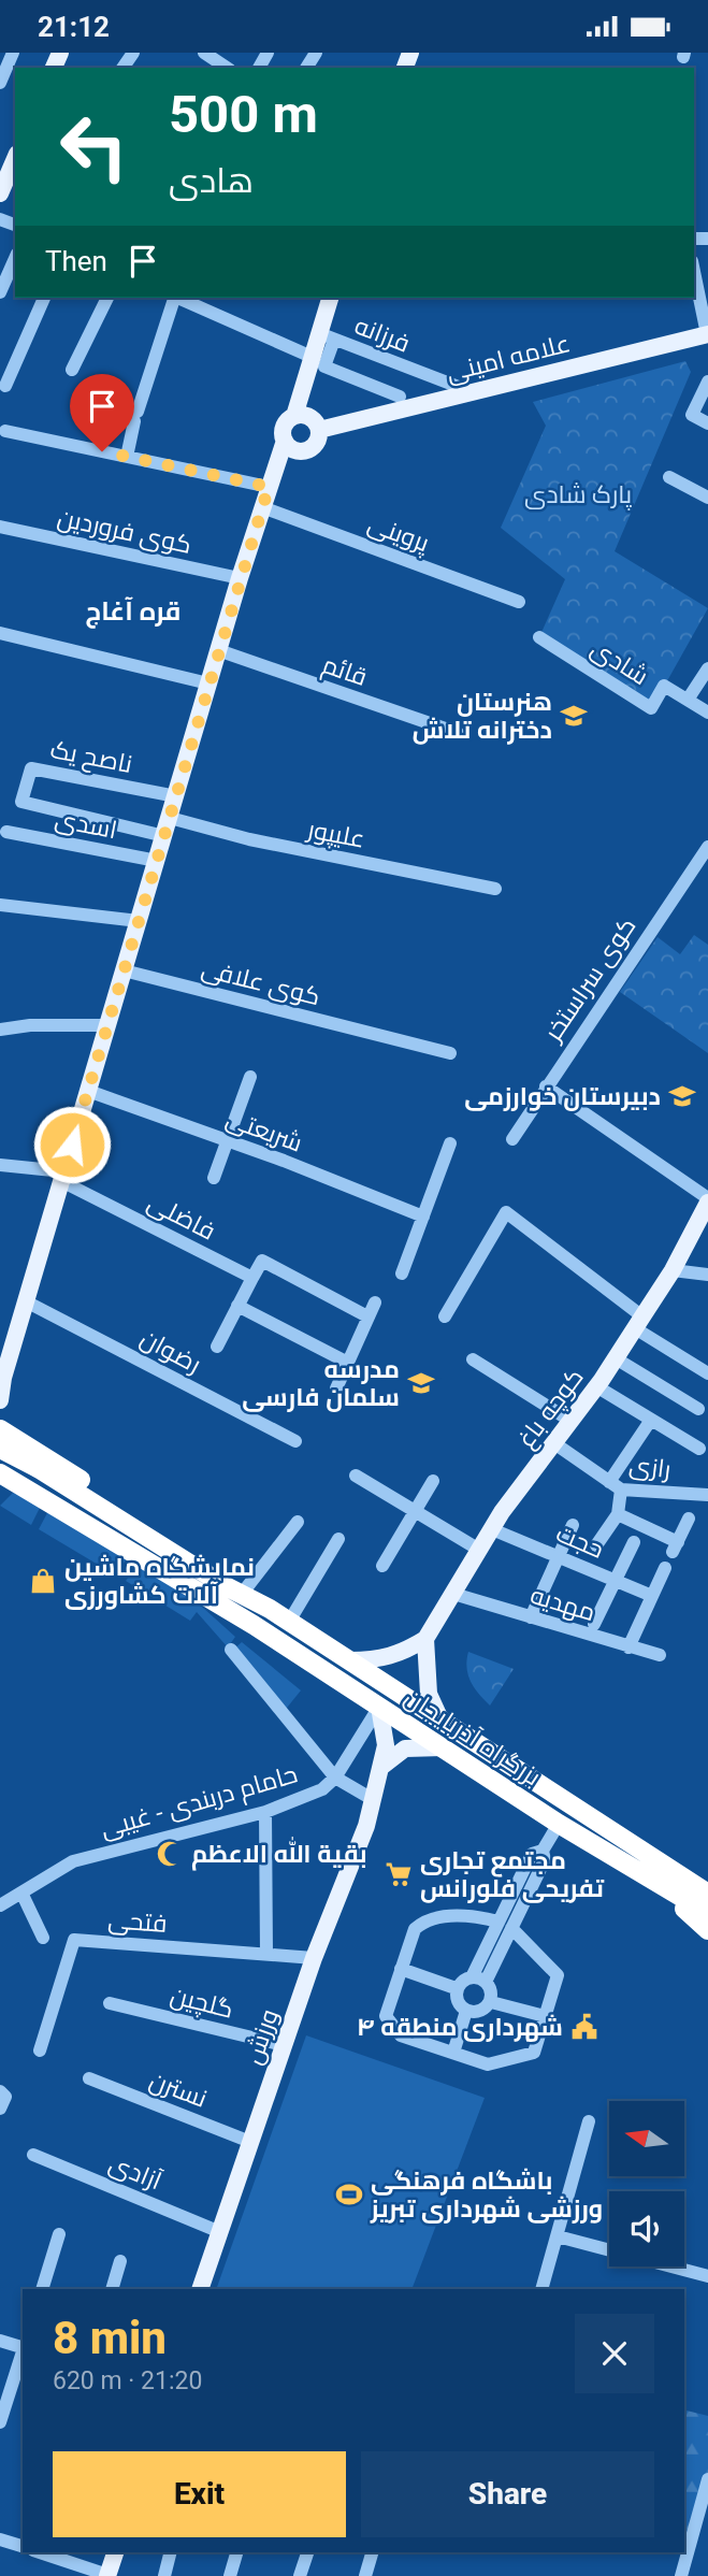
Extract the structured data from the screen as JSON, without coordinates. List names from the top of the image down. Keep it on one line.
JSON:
{"streets":{"highway":["بزرگراه آذربایجان"],"main road":["علامه امینی","کوچه باغ","ورزش"],"street":["فرزانه","کوی فروردین","پروینی","شادی","قائم","ناصح یک","اسدی","علیپور","کوی سراستخر","کوی علافی","شریعتی","فاضلی","رضوان","رازی","حجت","مهدیه","حامام دربندی - غیبی","فتحی","گلچین","نسترن","آزادی"]},"crossings":[["فرزانه","علامه امینی"],["کوچه باغ","رازی"],["کوچه باغ","حجت"],["کوچه باغ","مهدیه"],["بزرگراه آذربایجان","حامام دربندی - غیبی"],["بزرگراه آذربایجان","ورزش"],["حامام دربندی - غیبی","ورزش"],["فتحی","ورزش"],["گلچین","ورزش"],["ورزش","نسترن"],["ورزش","آزادی"]],"districts":["قره آغاج"],"parks":["پارک شادی"],"places":{"school or university":["هنرستان دخترانه تلاش","دبیرستان خوارزمی","مدرسه سلمان فارسی"],"shop":["نمایشگاه ماشین آلات کشاورزی"],"mosque":["بقیة الله الاعظم"],"supermarket":["مجتمع تجاری تفریحی فلورانس"],"public building":["شهرداری منطقه ۴"],"sports":["باشگاه فرهنگی ورزشی شهرداری تبریز"]},"north":"left","page":{"status":"21:12","turn":["500 m","هادی"],"then":"Then","heading":["8 min","620 m · 21:20"],"buttons":["Exit","Share"]}}
